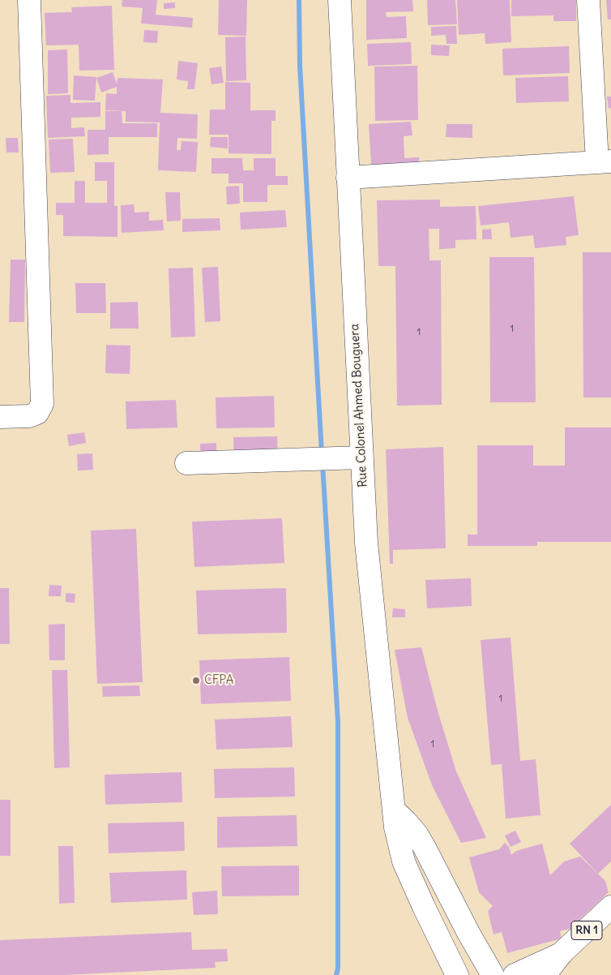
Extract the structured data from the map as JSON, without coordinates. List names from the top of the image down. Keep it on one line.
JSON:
{"streets":{"main road":["Rue Colonel Ahmed Bouguera","RN 1"]},"places":["CFPA"],"house_numbers":["1","1","1","1"]}
